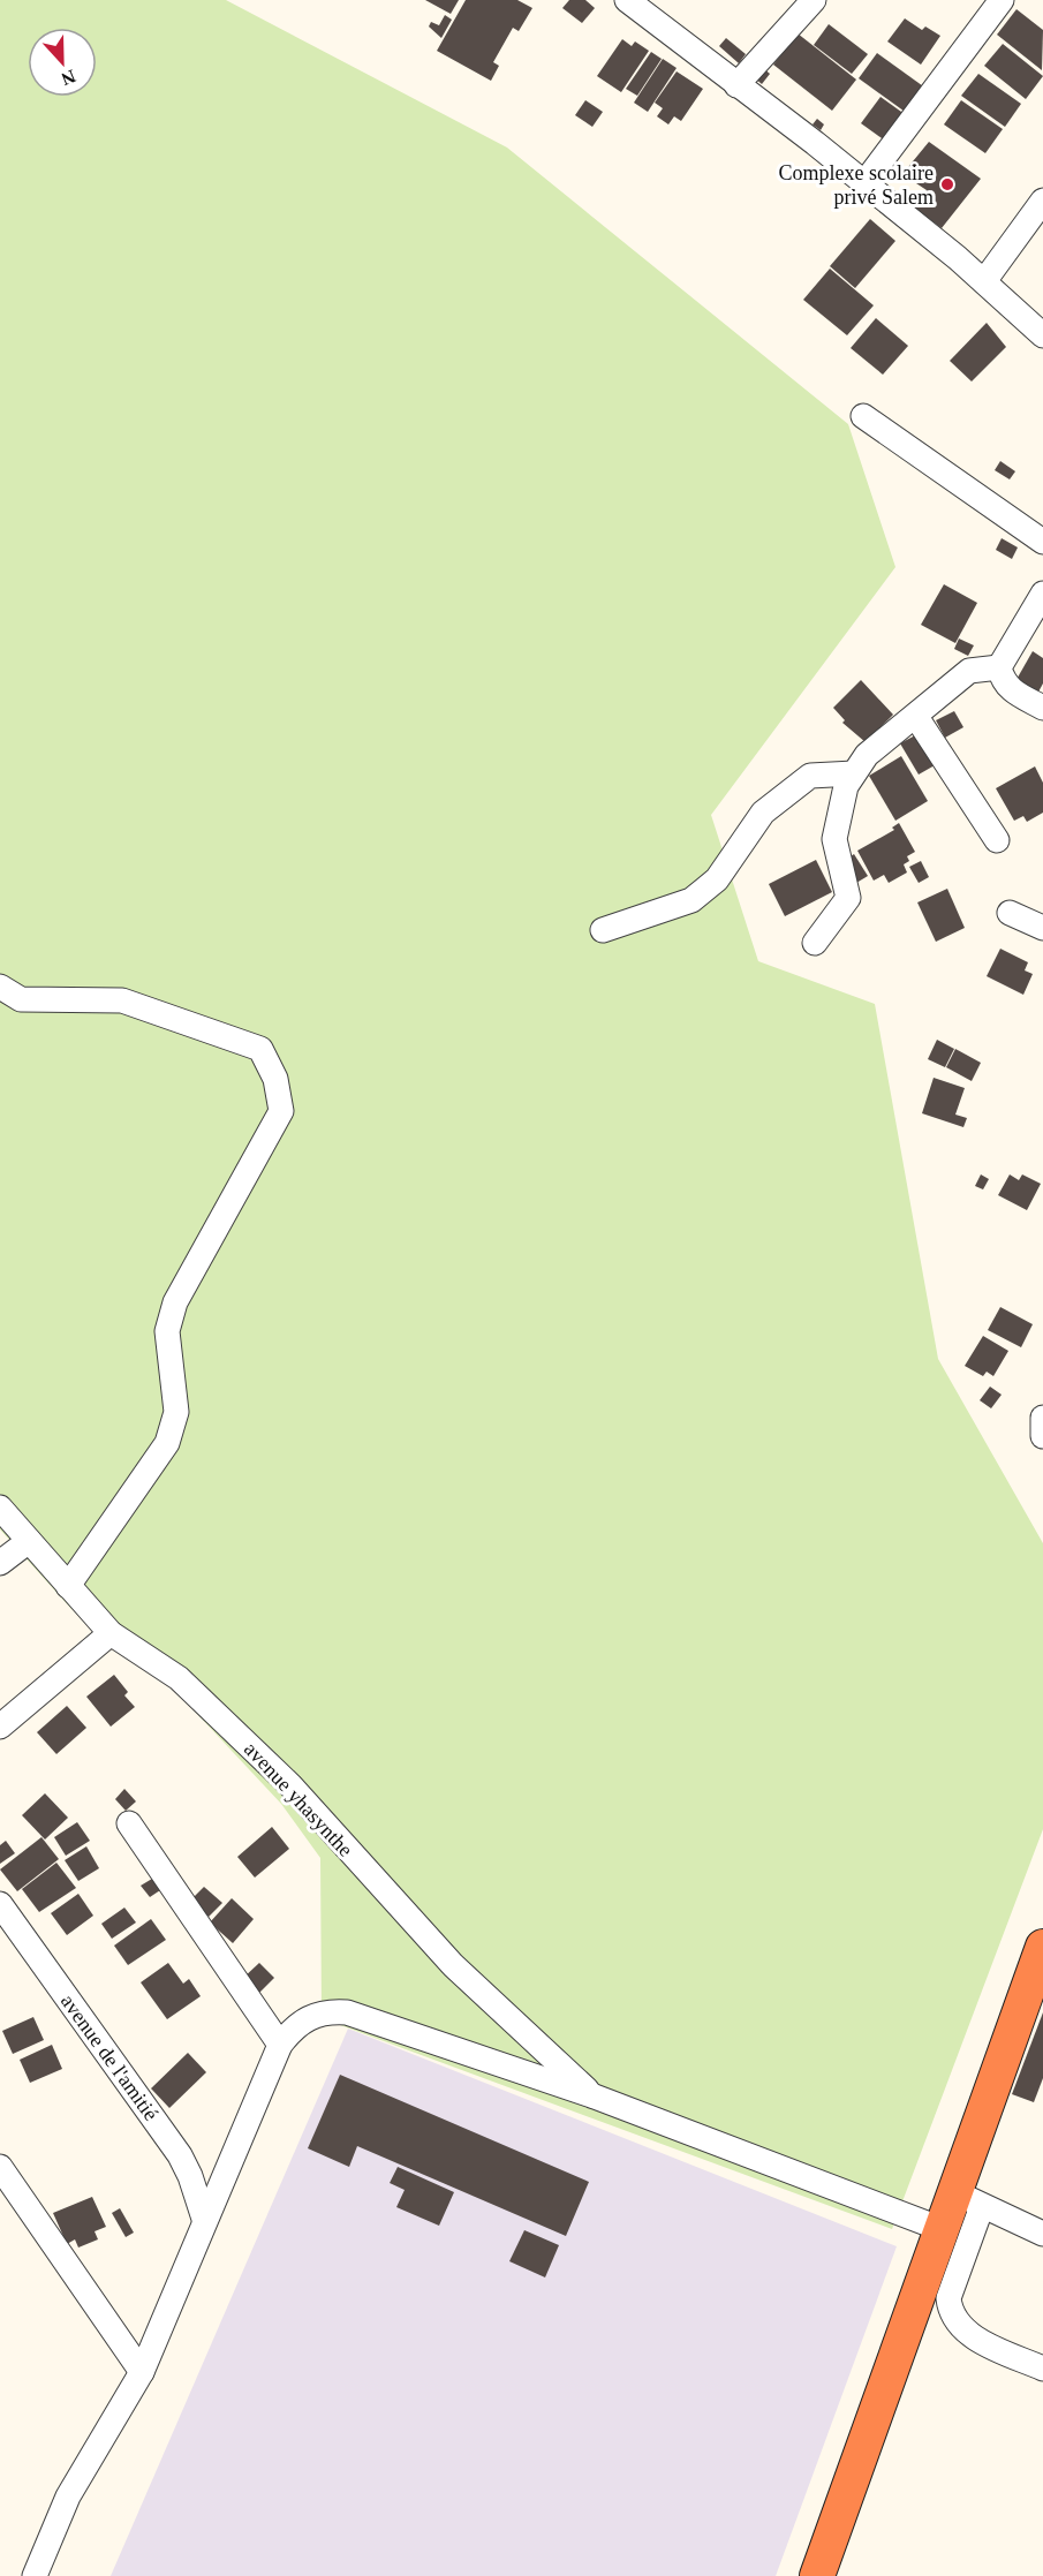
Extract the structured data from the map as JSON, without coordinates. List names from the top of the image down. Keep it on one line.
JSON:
{"streets":{"street":["avenue yhasynthe","avenue de l'amitié"]},"places":["Complexe scolaire privé Salem"],"north":"bottom"}
